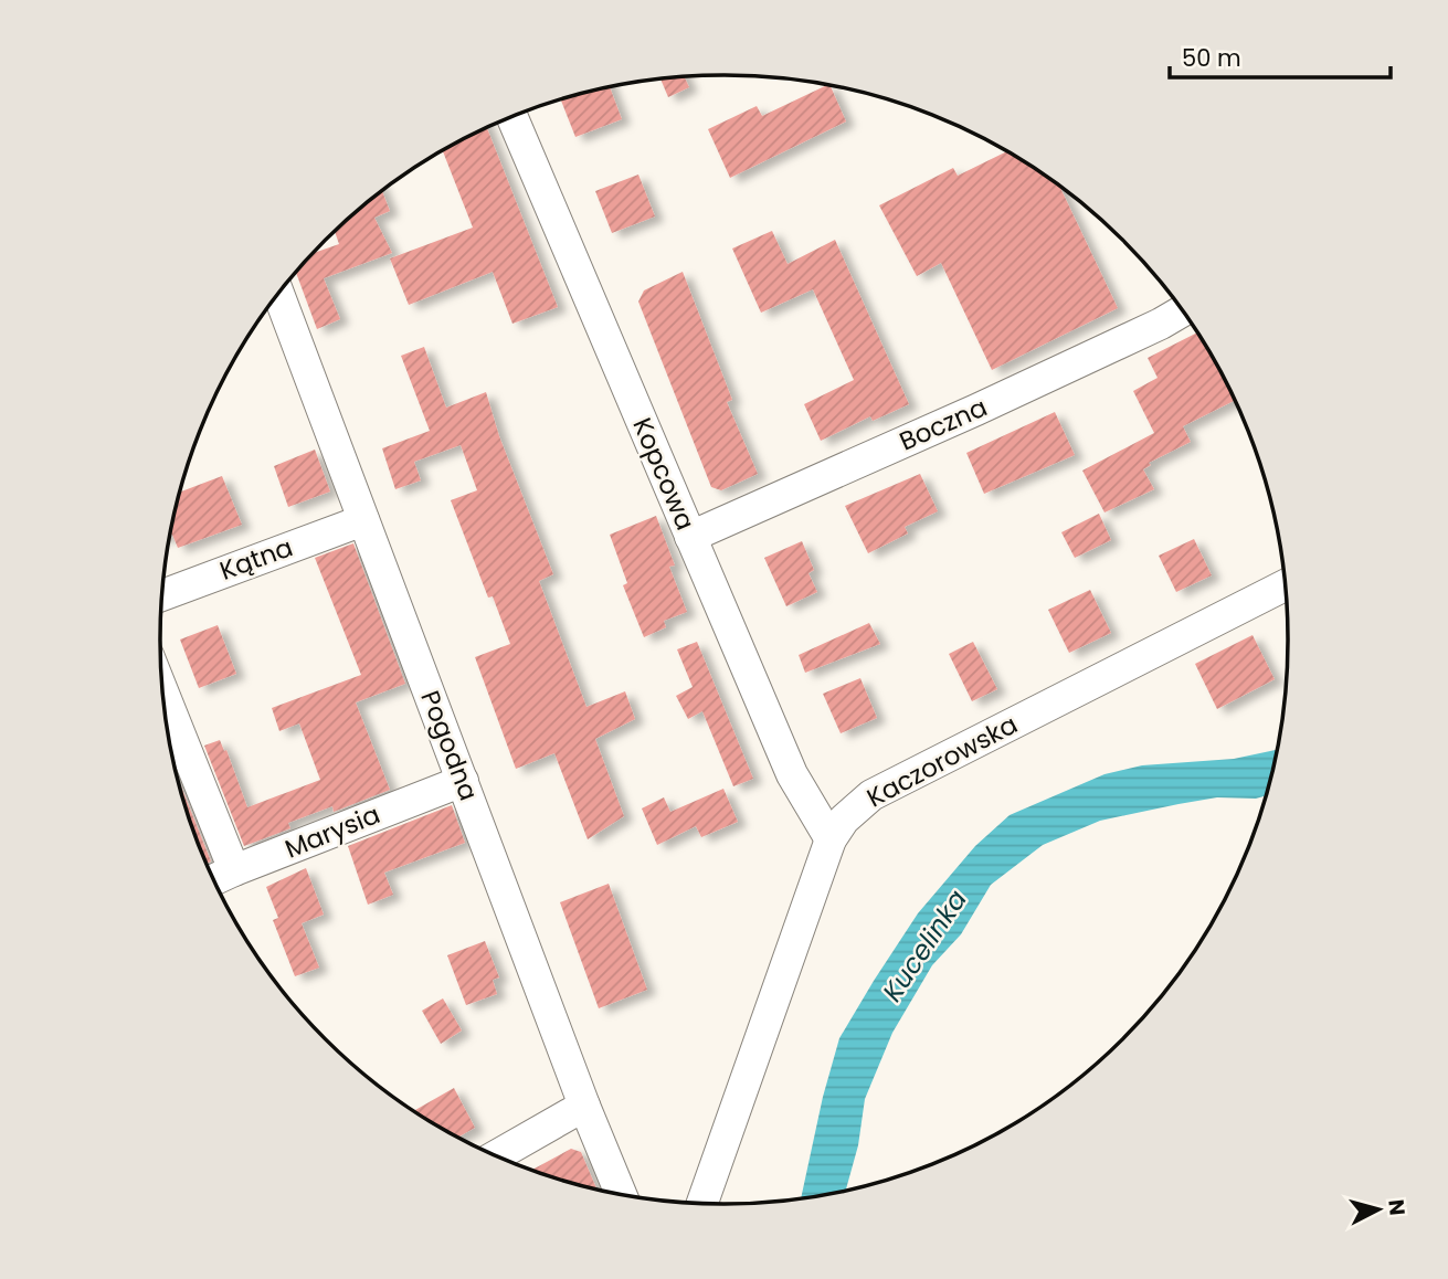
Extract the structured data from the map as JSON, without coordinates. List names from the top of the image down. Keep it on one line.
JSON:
{"streets":{"street":["Boczna","Kopcowa","Kątna","Pogodna","Kaczorowska","Marysia"]},"crossings":[["Boczna","Kopcowa"],["Kopcowa","Kaczorowska"],["Kątna","Pogodna"],["Pogodna","Marysia"]],"water":["Kucelinka"],"scale_bar":"50 m","north":"right"}
